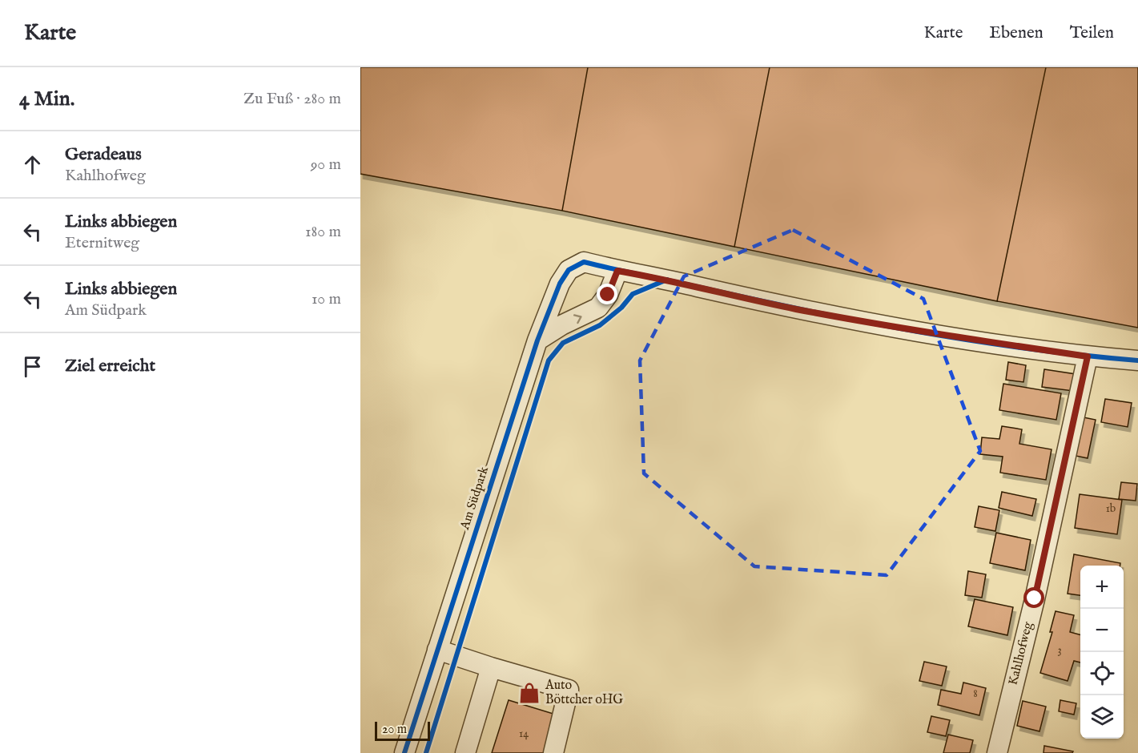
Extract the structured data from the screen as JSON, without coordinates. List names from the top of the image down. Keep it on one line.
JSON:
{"streets":{"street":["Am Südpark","Kahlhofweg"]},"places":{"shop":["Auto Böttcher oHG"]},"house_numbers":["1b","3","8","14"],"scale_bar":"20 m","page":{"header":"Karte","nav":["Karte","Ebenen","Teilen"],"heading":["4 Min.","Zu Fuß · 280 m"],"list":[["Geradeaus","Kahlhofweg","90 m"],["Links abbiegen","Eternitweg","180 m"],["Links abbiegen","Am Südpark","10 m"],"Ziel erreicht"],"map_buttons":["+","−"],"scale":"20 m"}}
